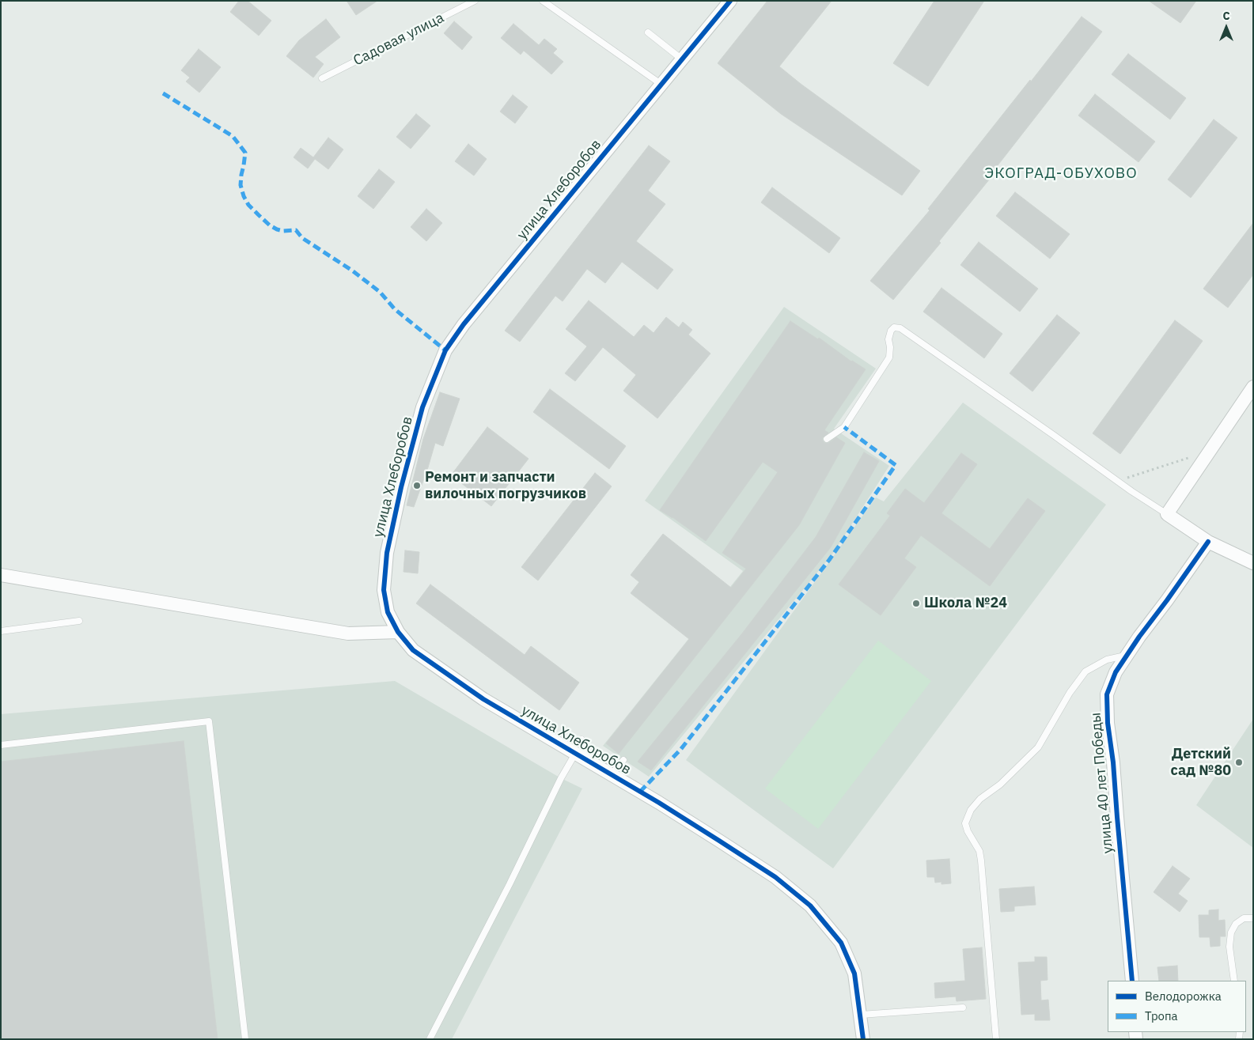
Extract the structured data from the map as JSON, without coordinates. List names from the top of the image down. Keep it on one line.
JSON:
{"streets":{"street":["улица Хлеборобов","улица 40 лет Победы"],"lane":["Садовая улица"]},"districts":["ЭКОГРАД-ОБУХОВО"],"places":["Ремонт и запчасти вилочных погрузчиков","Школа №24","Детский сад №80"],"legend":["Велодорожка","Тропа"],"north":"top"}
